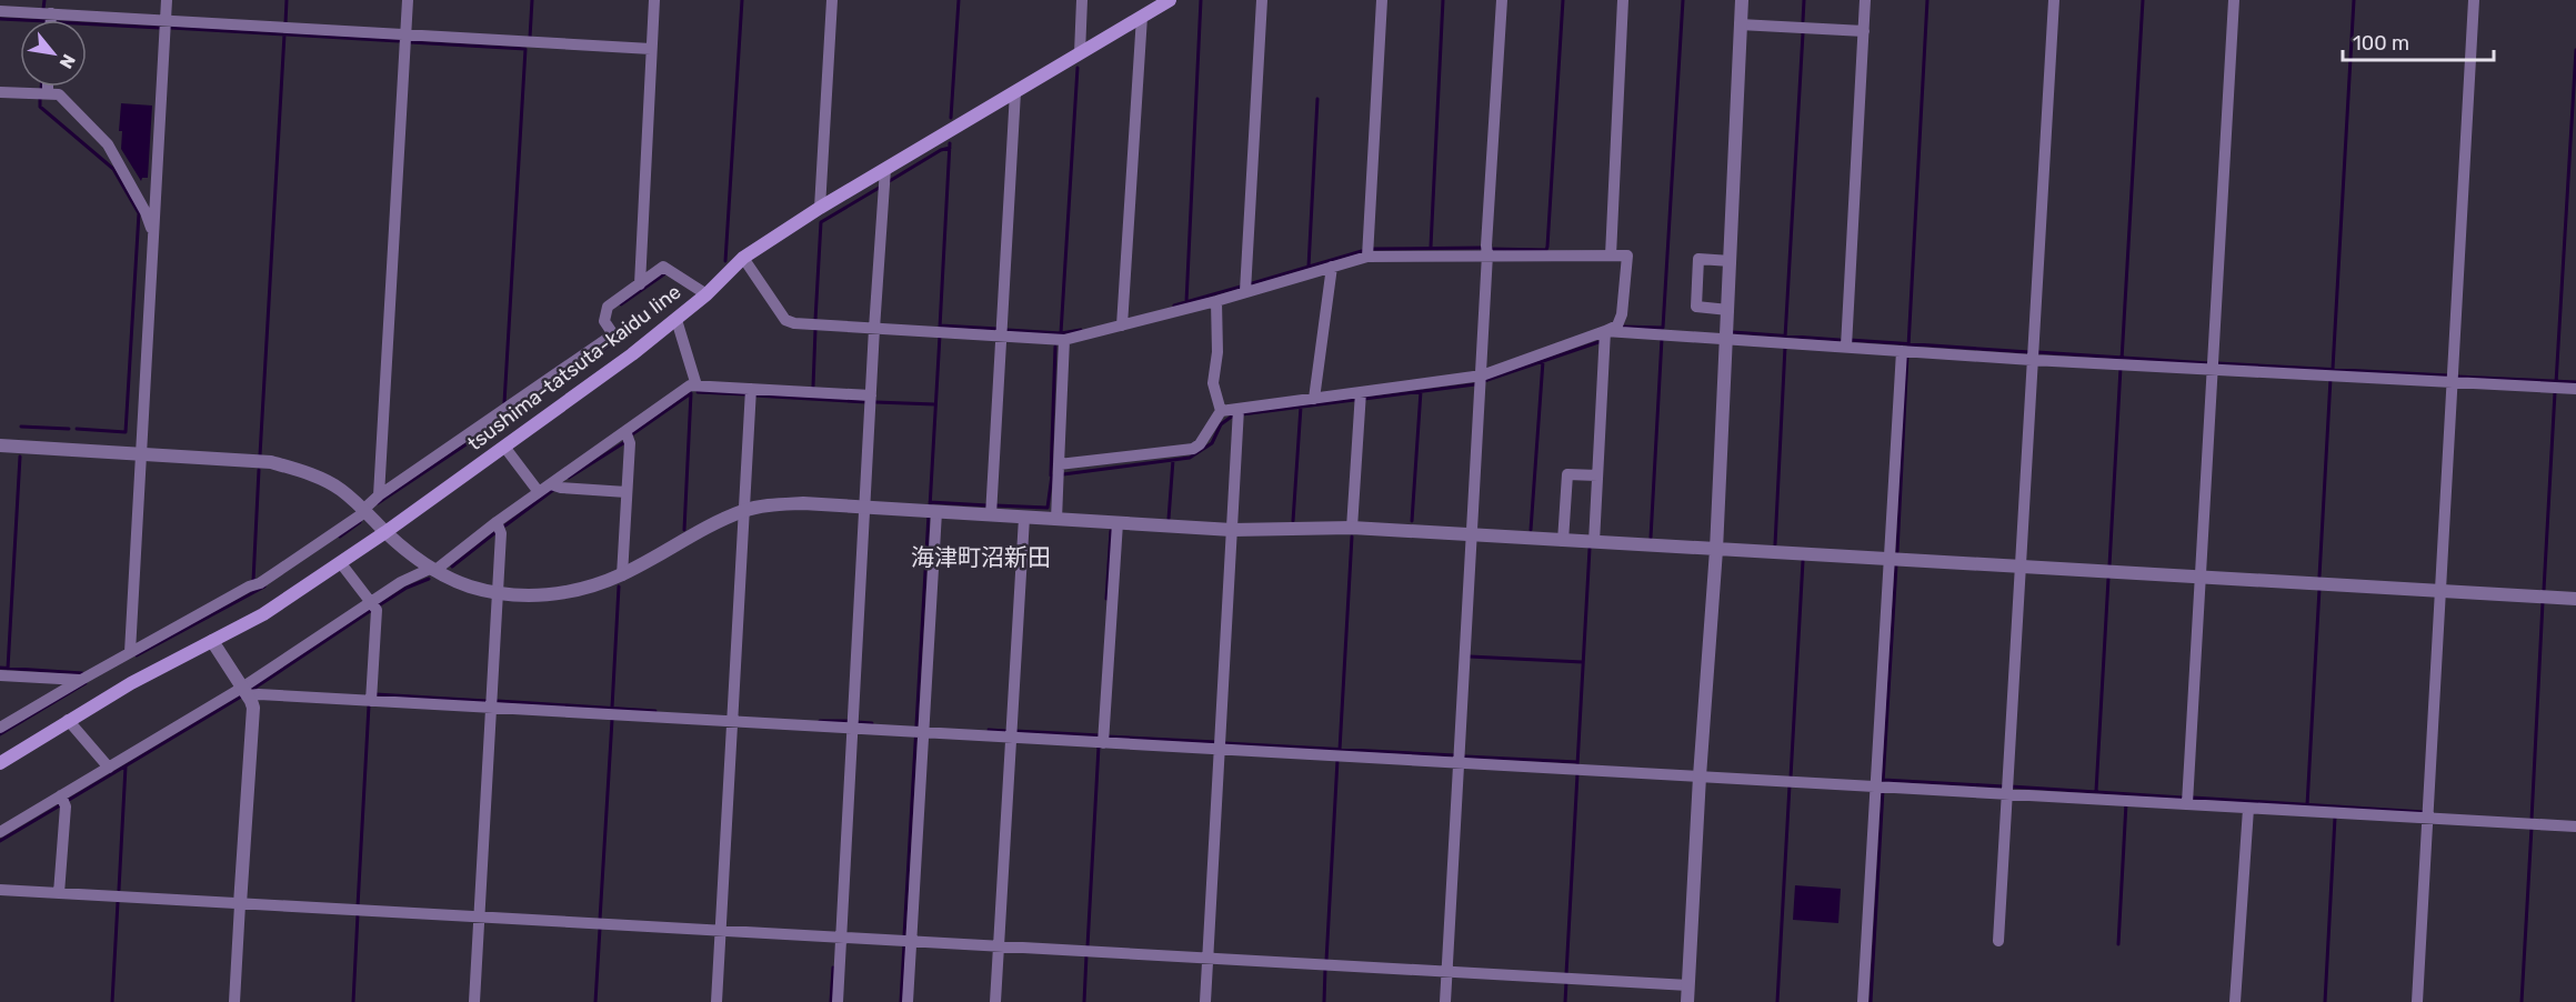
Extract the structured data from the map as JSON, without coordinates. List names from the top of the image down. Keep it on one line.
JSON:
{"streets":{"main road":["tsushima-tatsuta-kaidu line"]},"districts":["海津町沼新田"],"scale_bar":"100 m","north":"bottom right"}
